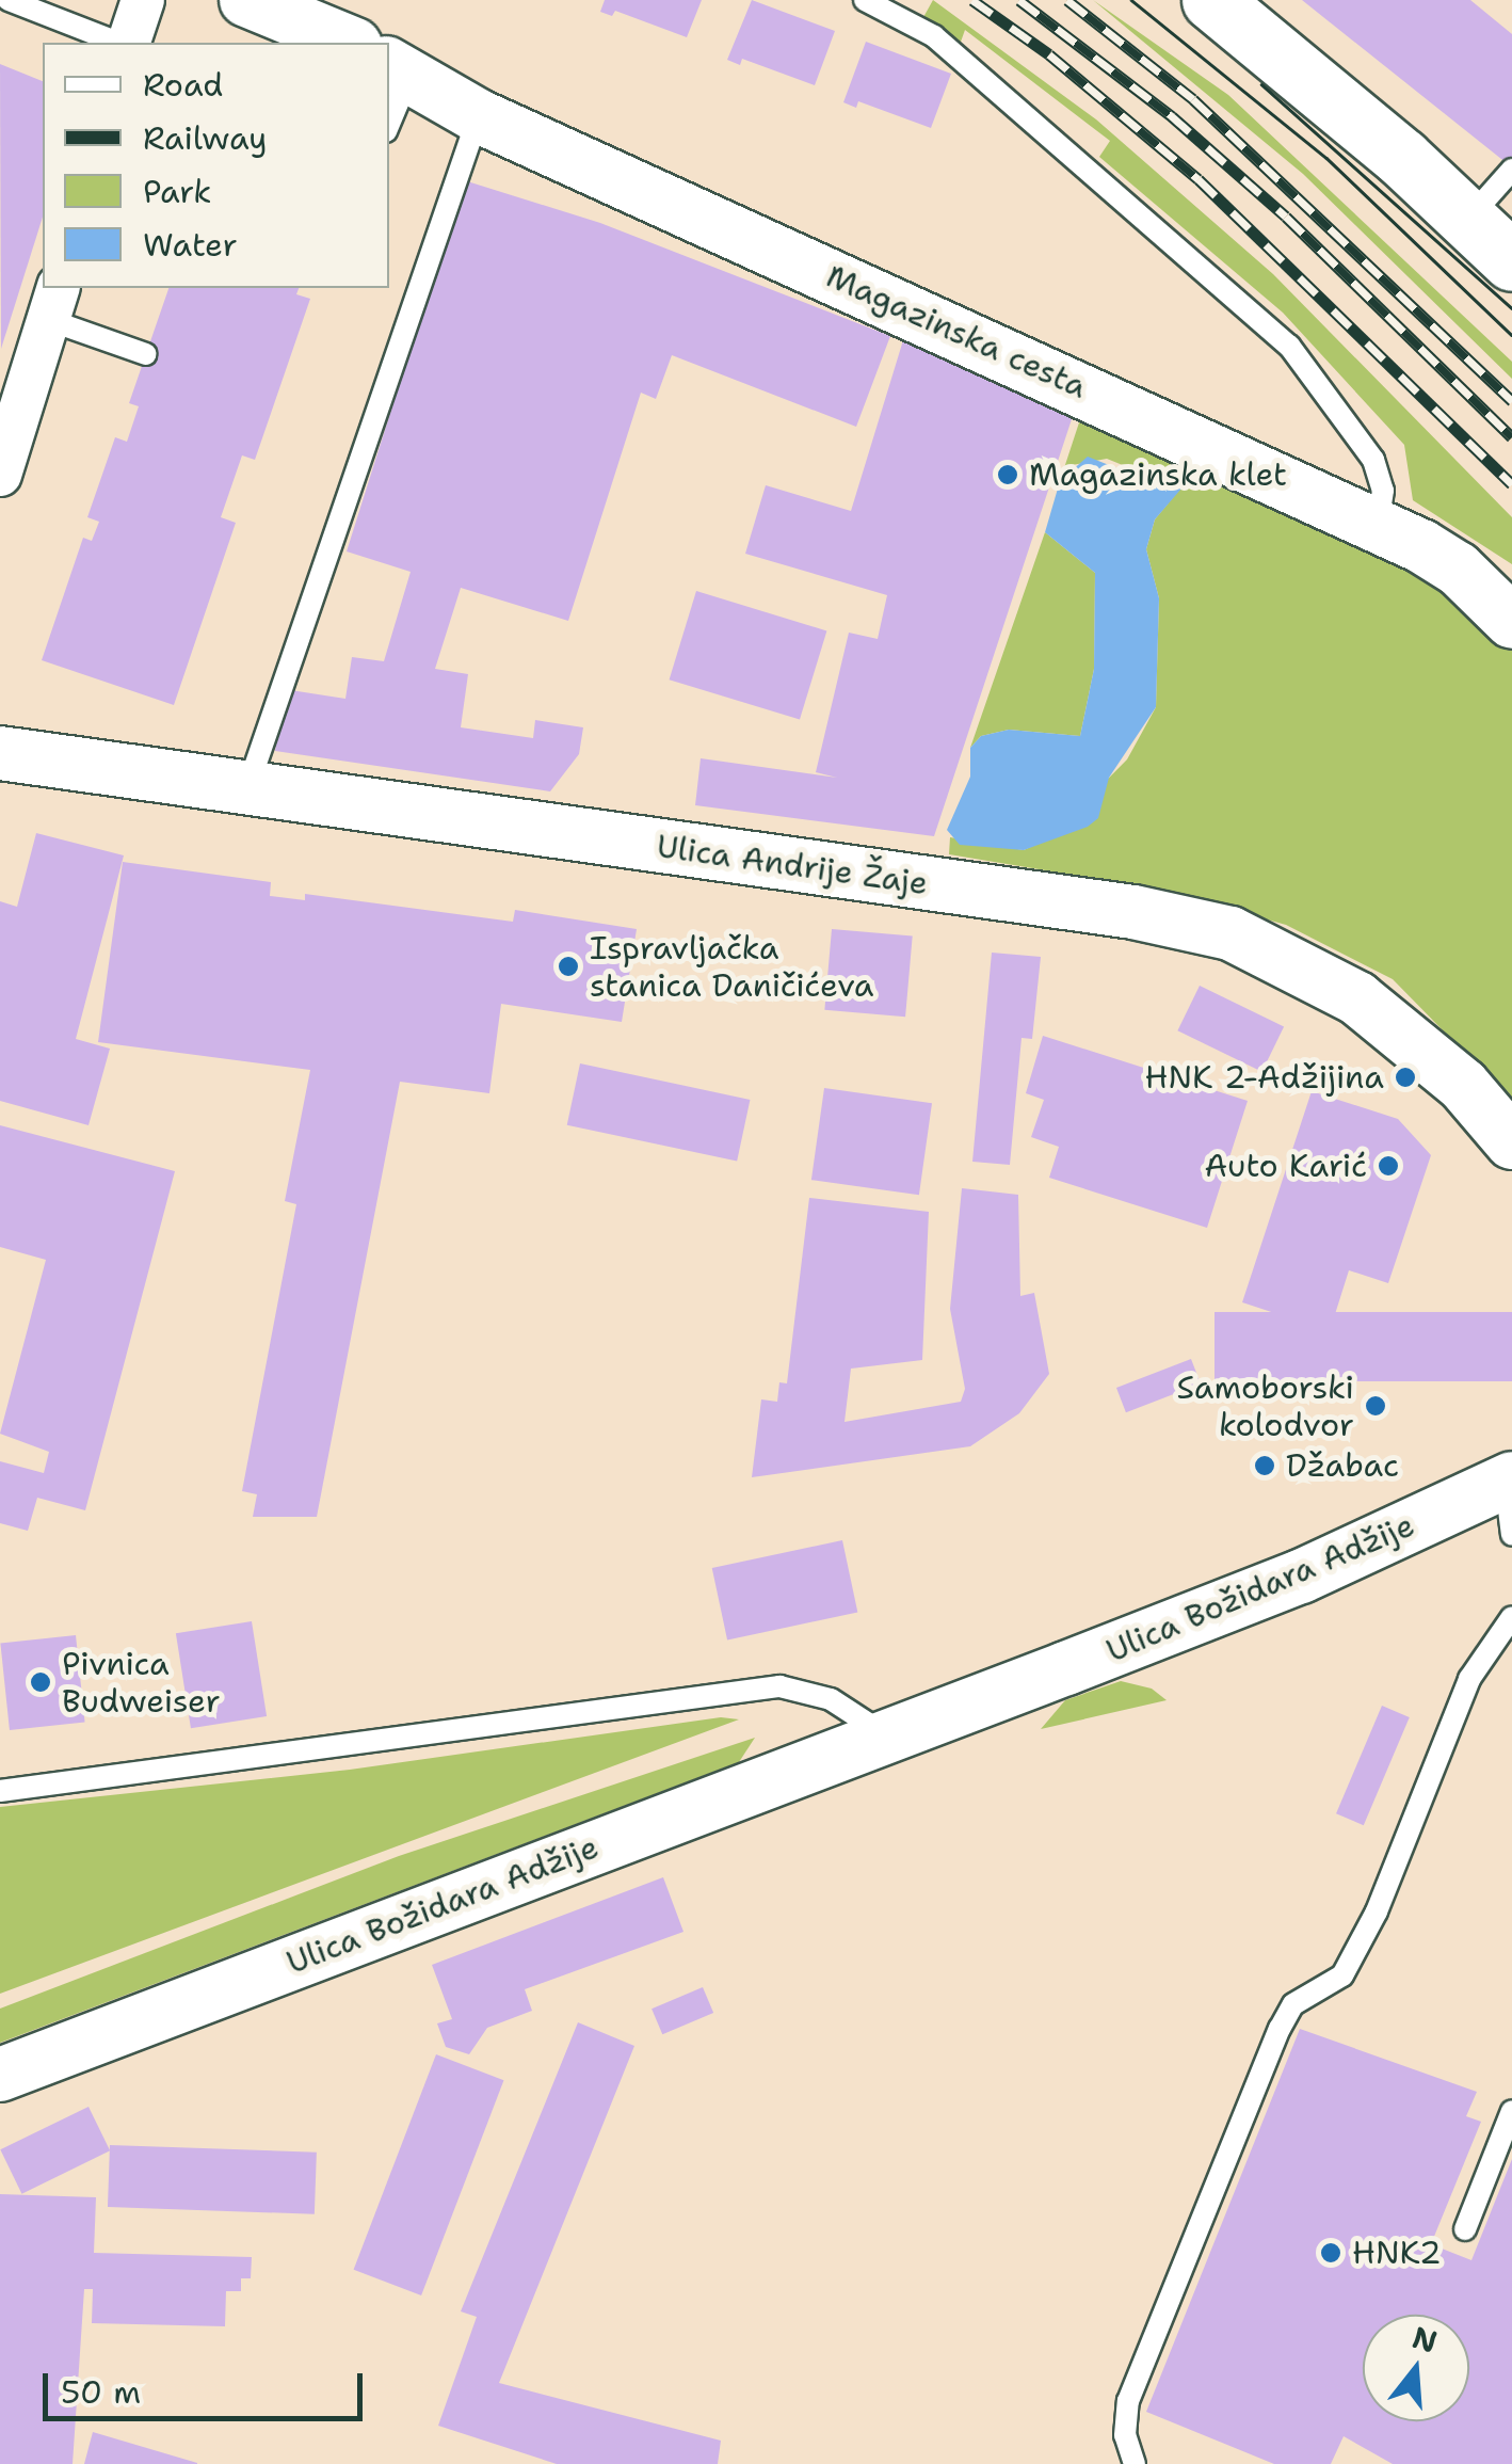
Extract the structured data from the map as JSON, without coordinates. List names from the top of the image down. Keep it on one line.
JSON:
{"streets":{"street":["Magazinska cesta","Ulica Andrije Žaje","Ulica Božidara Adžije"]},"places":["Magazinska klet","Ispravljačka stanica Daničićeva","HNK 2-Adžijina","Auto Karić","Samoborski kolodvor","Džabac","Pivnica Budweiser","HNK2"],"legend":["Road","Railway","Park","Water"],"scale_bar":"50 m","north":"top"}
